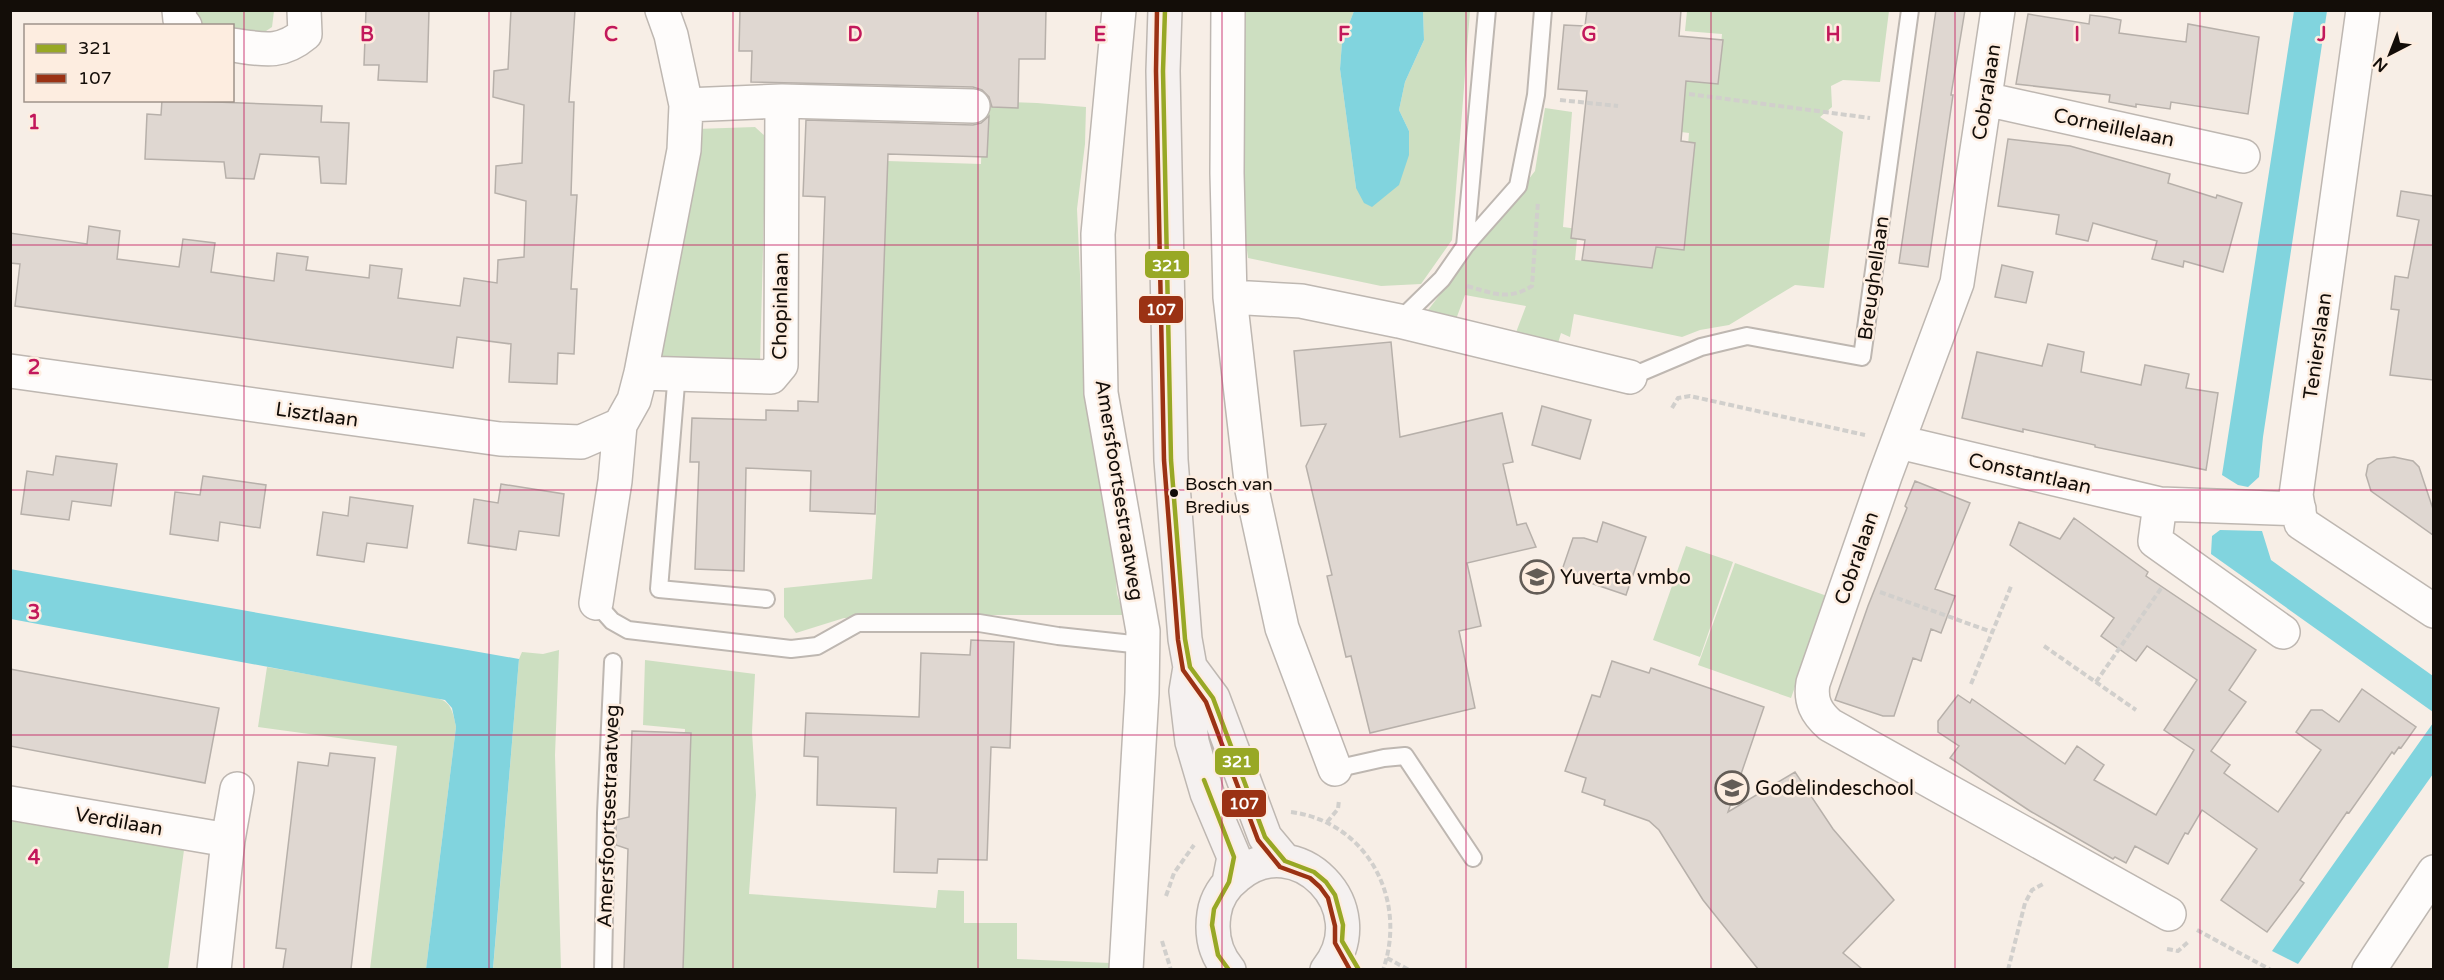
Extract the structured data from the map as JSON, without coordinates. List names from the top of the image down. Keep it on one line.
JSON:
{"streets":{"street":["Cobralaan","Corneillelaan","Breughellaan","Chopinlaan","Tenierslaan","Lisztlaan","Constantlaan","Amersfoortsestraatweg","Verdilaan"]},"crossings":[["Cobralaan","Corneillelaan"],["Cobralaan","Constantlaan"],["Tenierslaan","Constantlaan"]],"places":{"other":["Bosch van Bredius"],"school or university":["Yuverta vmbo","Godelindeschool"]},"lines":["transit line 321","transit line 107"],"legend":["321","107"],"north":"bottom left","grid":{"columns":["B","C","D","E","F","G","H","I","J"],"rows":["1","2","3","4"]}}
